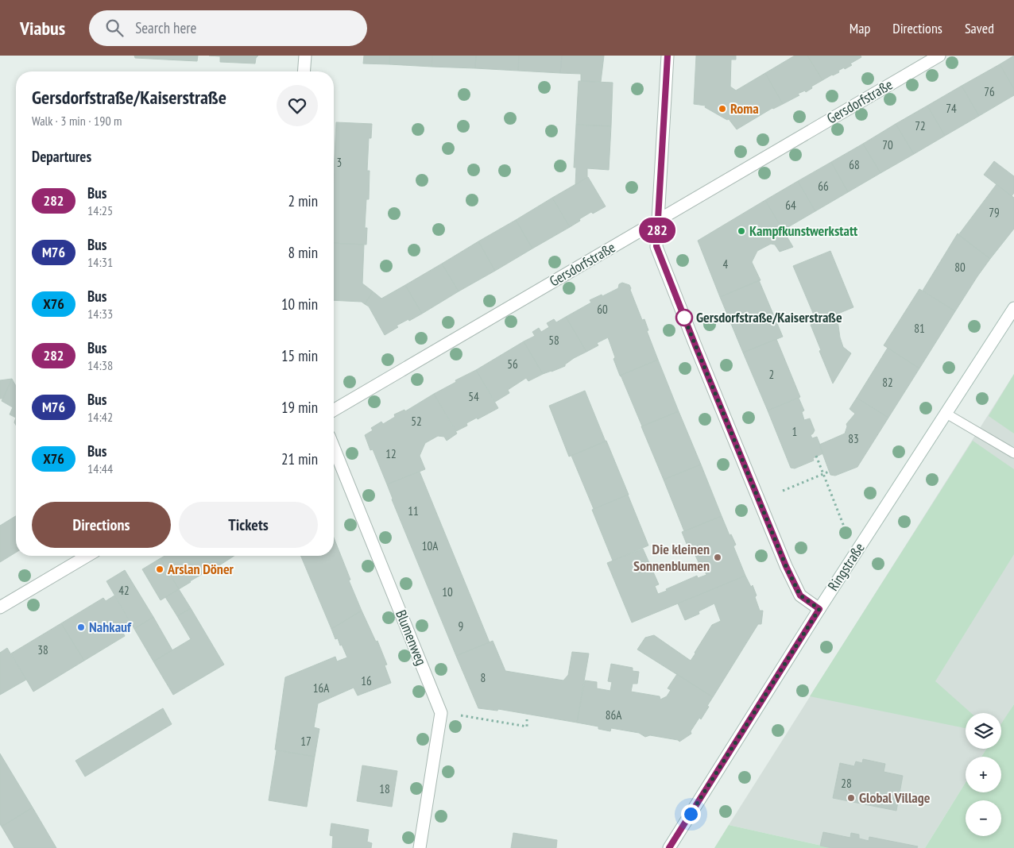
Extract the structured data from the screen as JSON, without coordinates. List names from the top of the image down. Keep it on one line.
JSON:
{"streets":{"street":["Gersdorfstraße","Ringstraße","Blumenweg"]},"places":["Roma","Kampfkunstwerkstatt","Gersdorfstraße/Kaiserstraße","Die kleinen Sonnenblumen","Arslan Döner","Nahkauf","Global Village"],"lines":["bus line 282"],"house_numbers":["76","74","72","70","3","68","66","64","79","4","80","60","81","58","56","2","82","54","52","1","83","12","11","10A","42","10","9","38","8","16","16A","86A","17","28","18"],"page":{"header":"Viabus","search":"Search here","nav":["Map","Directions","Saved"],"on_map":"282","heading":[["Gersdorfstraße/Kaiserstraße","Walk · 3 min · 190 m"],"Departures"],"list":[{"mark":"282","name":"Bus","note":"14:25","value":"2 min"},{"mark":"M76","name":"Bus","note":"14:31","value":"8 min"},{"mark":"X76","name":"Bus","note":"14:33","value":"10 min"},{"mark":"282","name":"Bus","note":"14:38","value":"15 min"},{"mark":"M76","name":"Bus","note":"14:42","value":"19 min"},{"mark":"X76","name":"Bus","note":"14:44","value":"21 min"}],"buttons":["Directions","Tickets"],"map_buttons":["+","−"]}}
